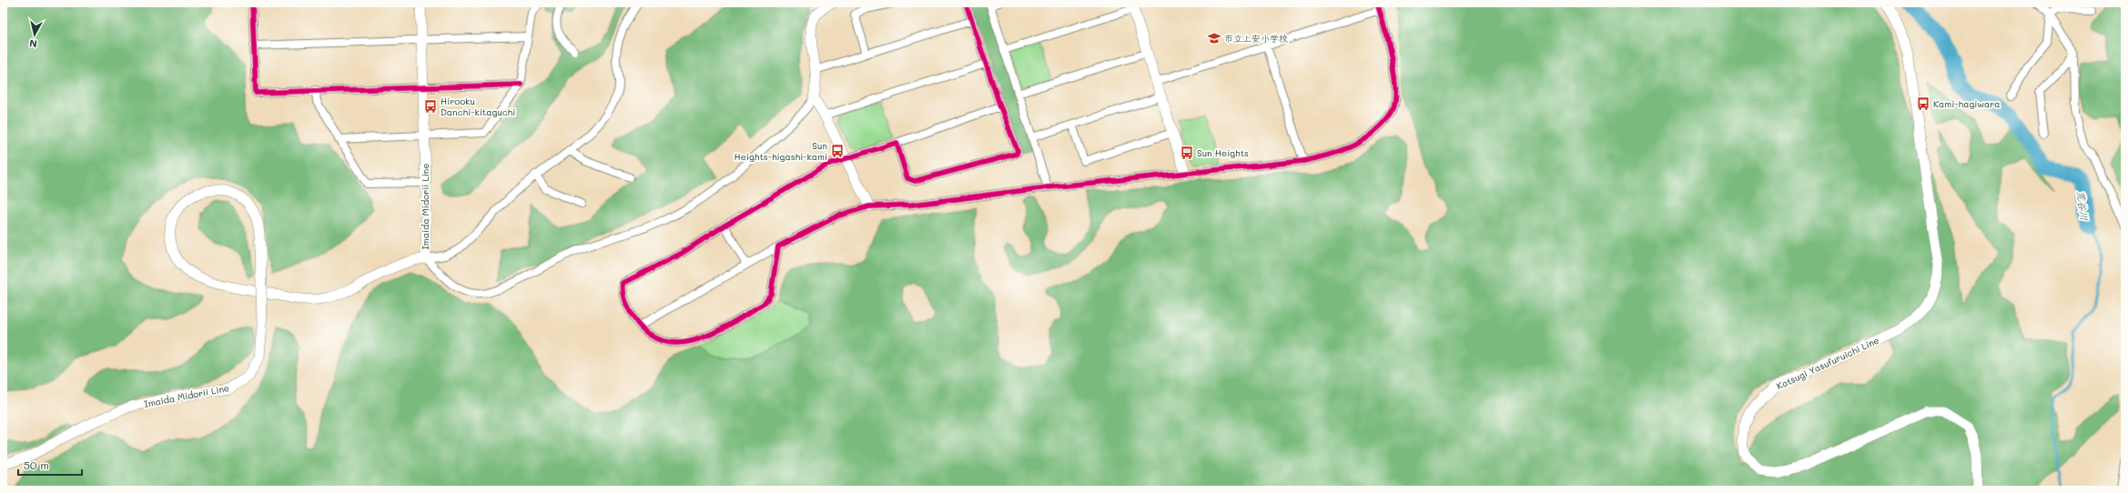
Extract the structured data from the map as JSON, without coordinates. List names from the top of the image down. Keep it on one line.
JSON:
{"streets":{"main road":["Imaida Midorii Line","Katsugi Yasufuruichi Line"]},"water":["荒谷川"],"places":{"school or university":["市立上安小学校"],"bus stop":["Kami-hagiwara","Hirooku Danchi-kitaguchi","Sun Heights-higashi-kami","Sun Heights"]},"scale_bar":"50 m","north":"bottom"}
